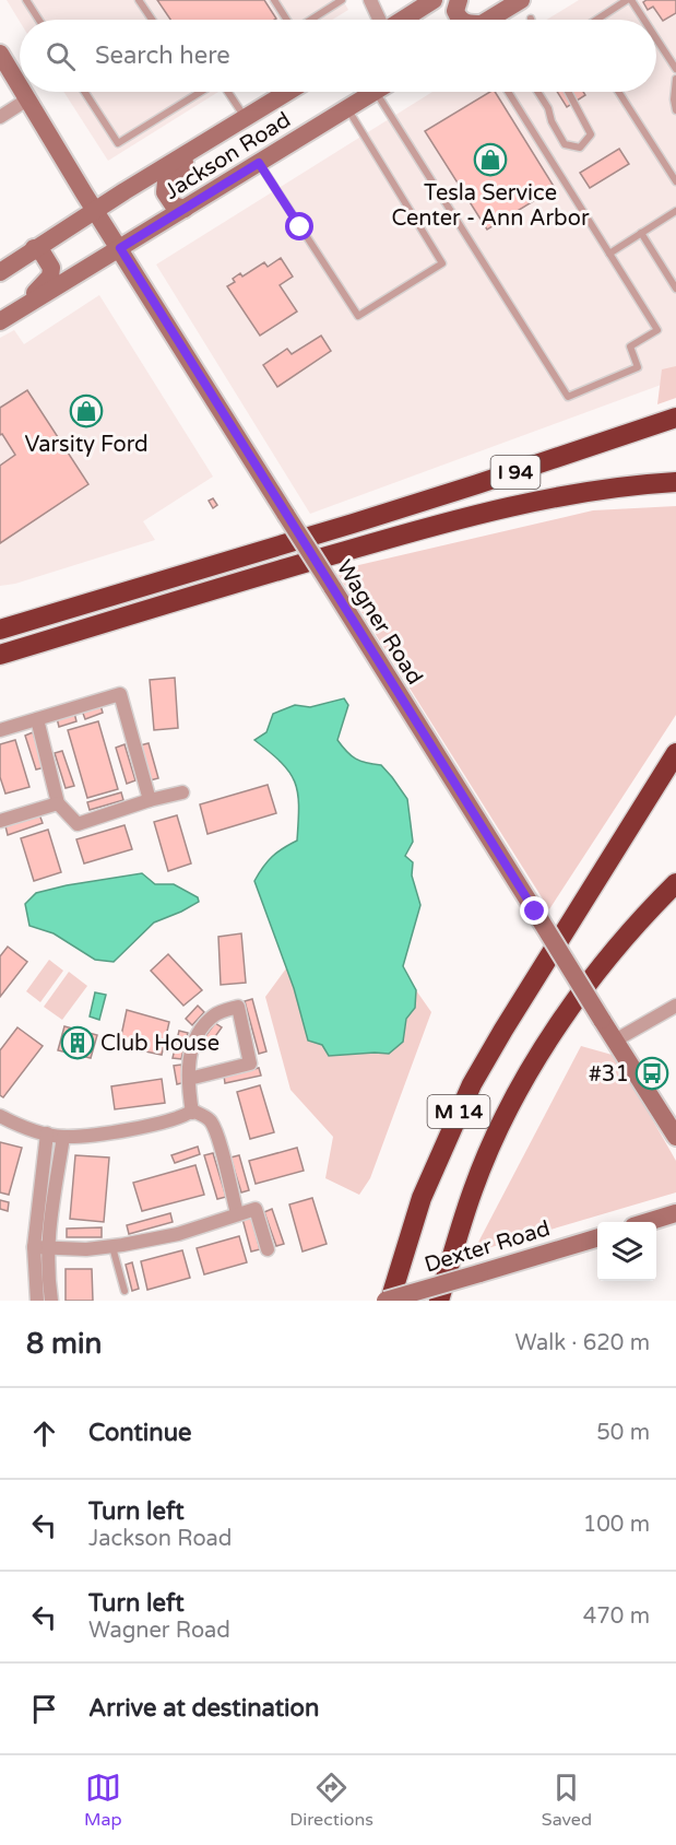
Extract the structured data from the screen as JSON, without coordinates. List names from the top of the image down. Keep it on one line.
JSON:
{"streets":{"highway":["I 94","M 14"],"main road":["Jackson Road","Wagner Road","Dexter Road"]},"crossings":[["Jackson Road","Wagner Road"],["M 14","Dexter Road"]],"places":{"shop":["Tesla Service Center - Ann Arbor","Varsity Ford"],"building":["Club House"],"bus stop":["#31"]},"page":{"search":"Search here","heading":["8 min","Walk · 620 m"],"list":[["Continue","50 m"],["Turn left","Jackson Road","100 m"],["Turn left","Wagner Road","470 m"],"Arrive at destination"],"nav":["Map","Directions","Saved"]}}
